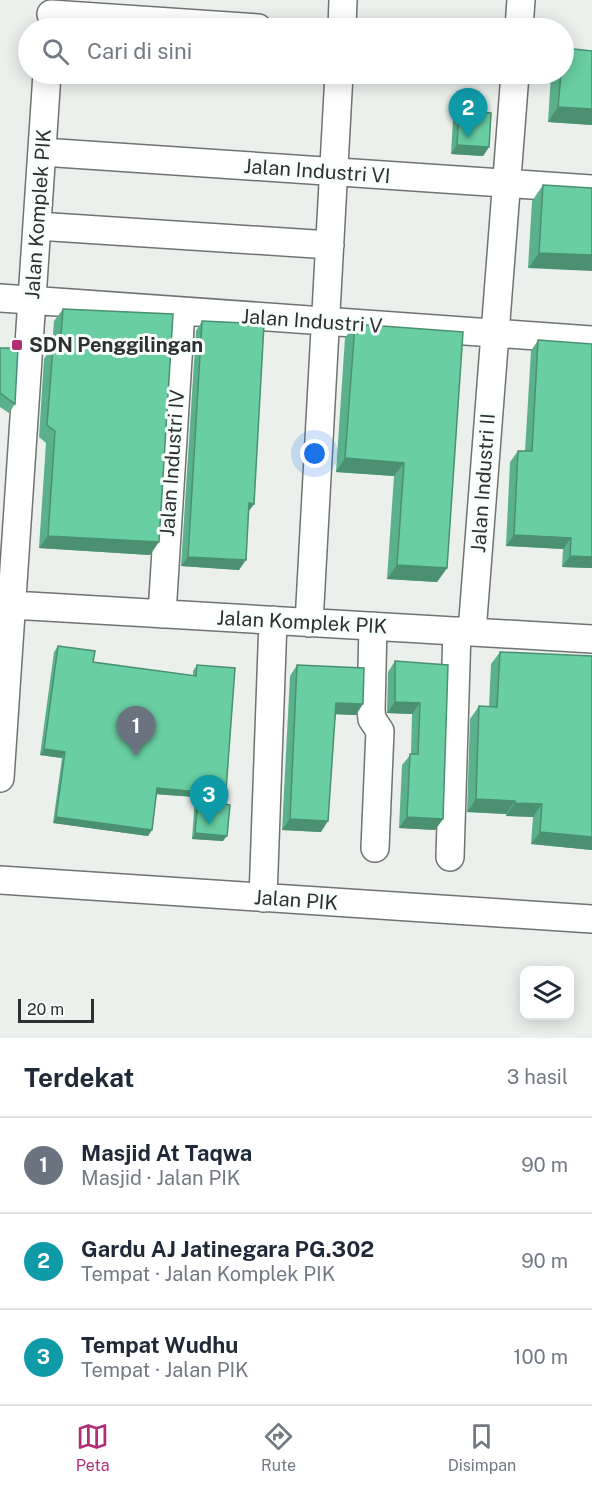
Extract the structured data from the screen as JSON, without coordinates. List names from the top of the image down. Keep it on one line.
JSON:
{"streets":{"street":["Jalan Industri VI","Jalan Komplek PIK","Jalan Industri V","Jalan Industri IV","Jalan Industri II","Jalan PIK"]},"crossings":[["Jalan Industri VI","Jalan Komplek PIK"],["Jalan Komplek PIK","Jalan Industri V"],["Jalan Komplek PIK","Jalan Industri IV"],["Jalan Komplek PIK","Jalan Industri II"],["Jalan Industri V","Jalan Industri IV"],["Jalan Industri V","Jalan Industri II"]],"places":{"transit":["SDN Penggilingan"]},"scale_bar":"20 m","page":{"search":"Cari di sini","pins":["2","1","3"],"scale":"20 m","heading":["Terdekat","3 hasil"],"list":[{"mark":"1","name":"Masjid At Taqwa","note":"Masjid · Jalan PIK","value":"90 m"},{"mark":"2","name":"Gardu AJ Jatinegara PG.302","note":"Tempat · Jalan Komplek PIK","value":"90 m"},{"mark":"3","name":"Tempat Wudhu","note":"Tempat · Jalan PIK","value":"100 m"}],"nav":["Peta","Rute","Disimpan"]}}
